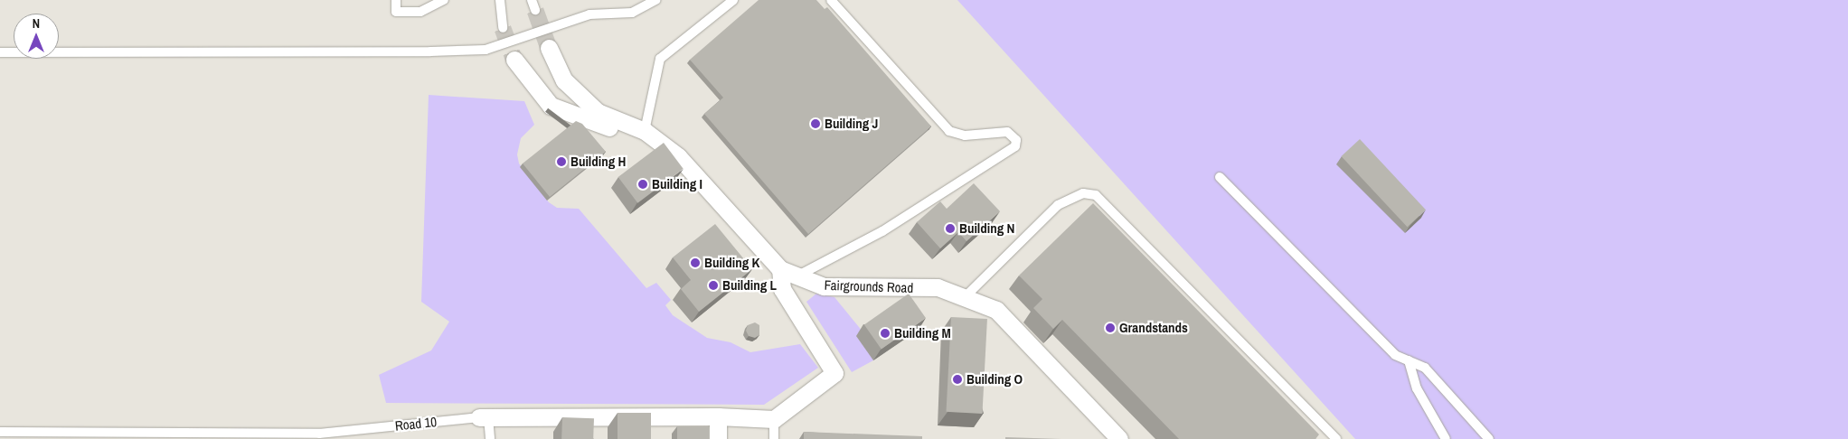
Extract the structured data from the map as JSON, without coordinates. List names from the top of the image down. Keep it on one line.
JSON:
{"streets":{"street":["Fairgrounds Road"],"lane":["Road 10"]},"places":["Building J","Building H","Building I","Building N","Building K","Building L","Grandstands","Building M","Building O"],"north":"top"}
